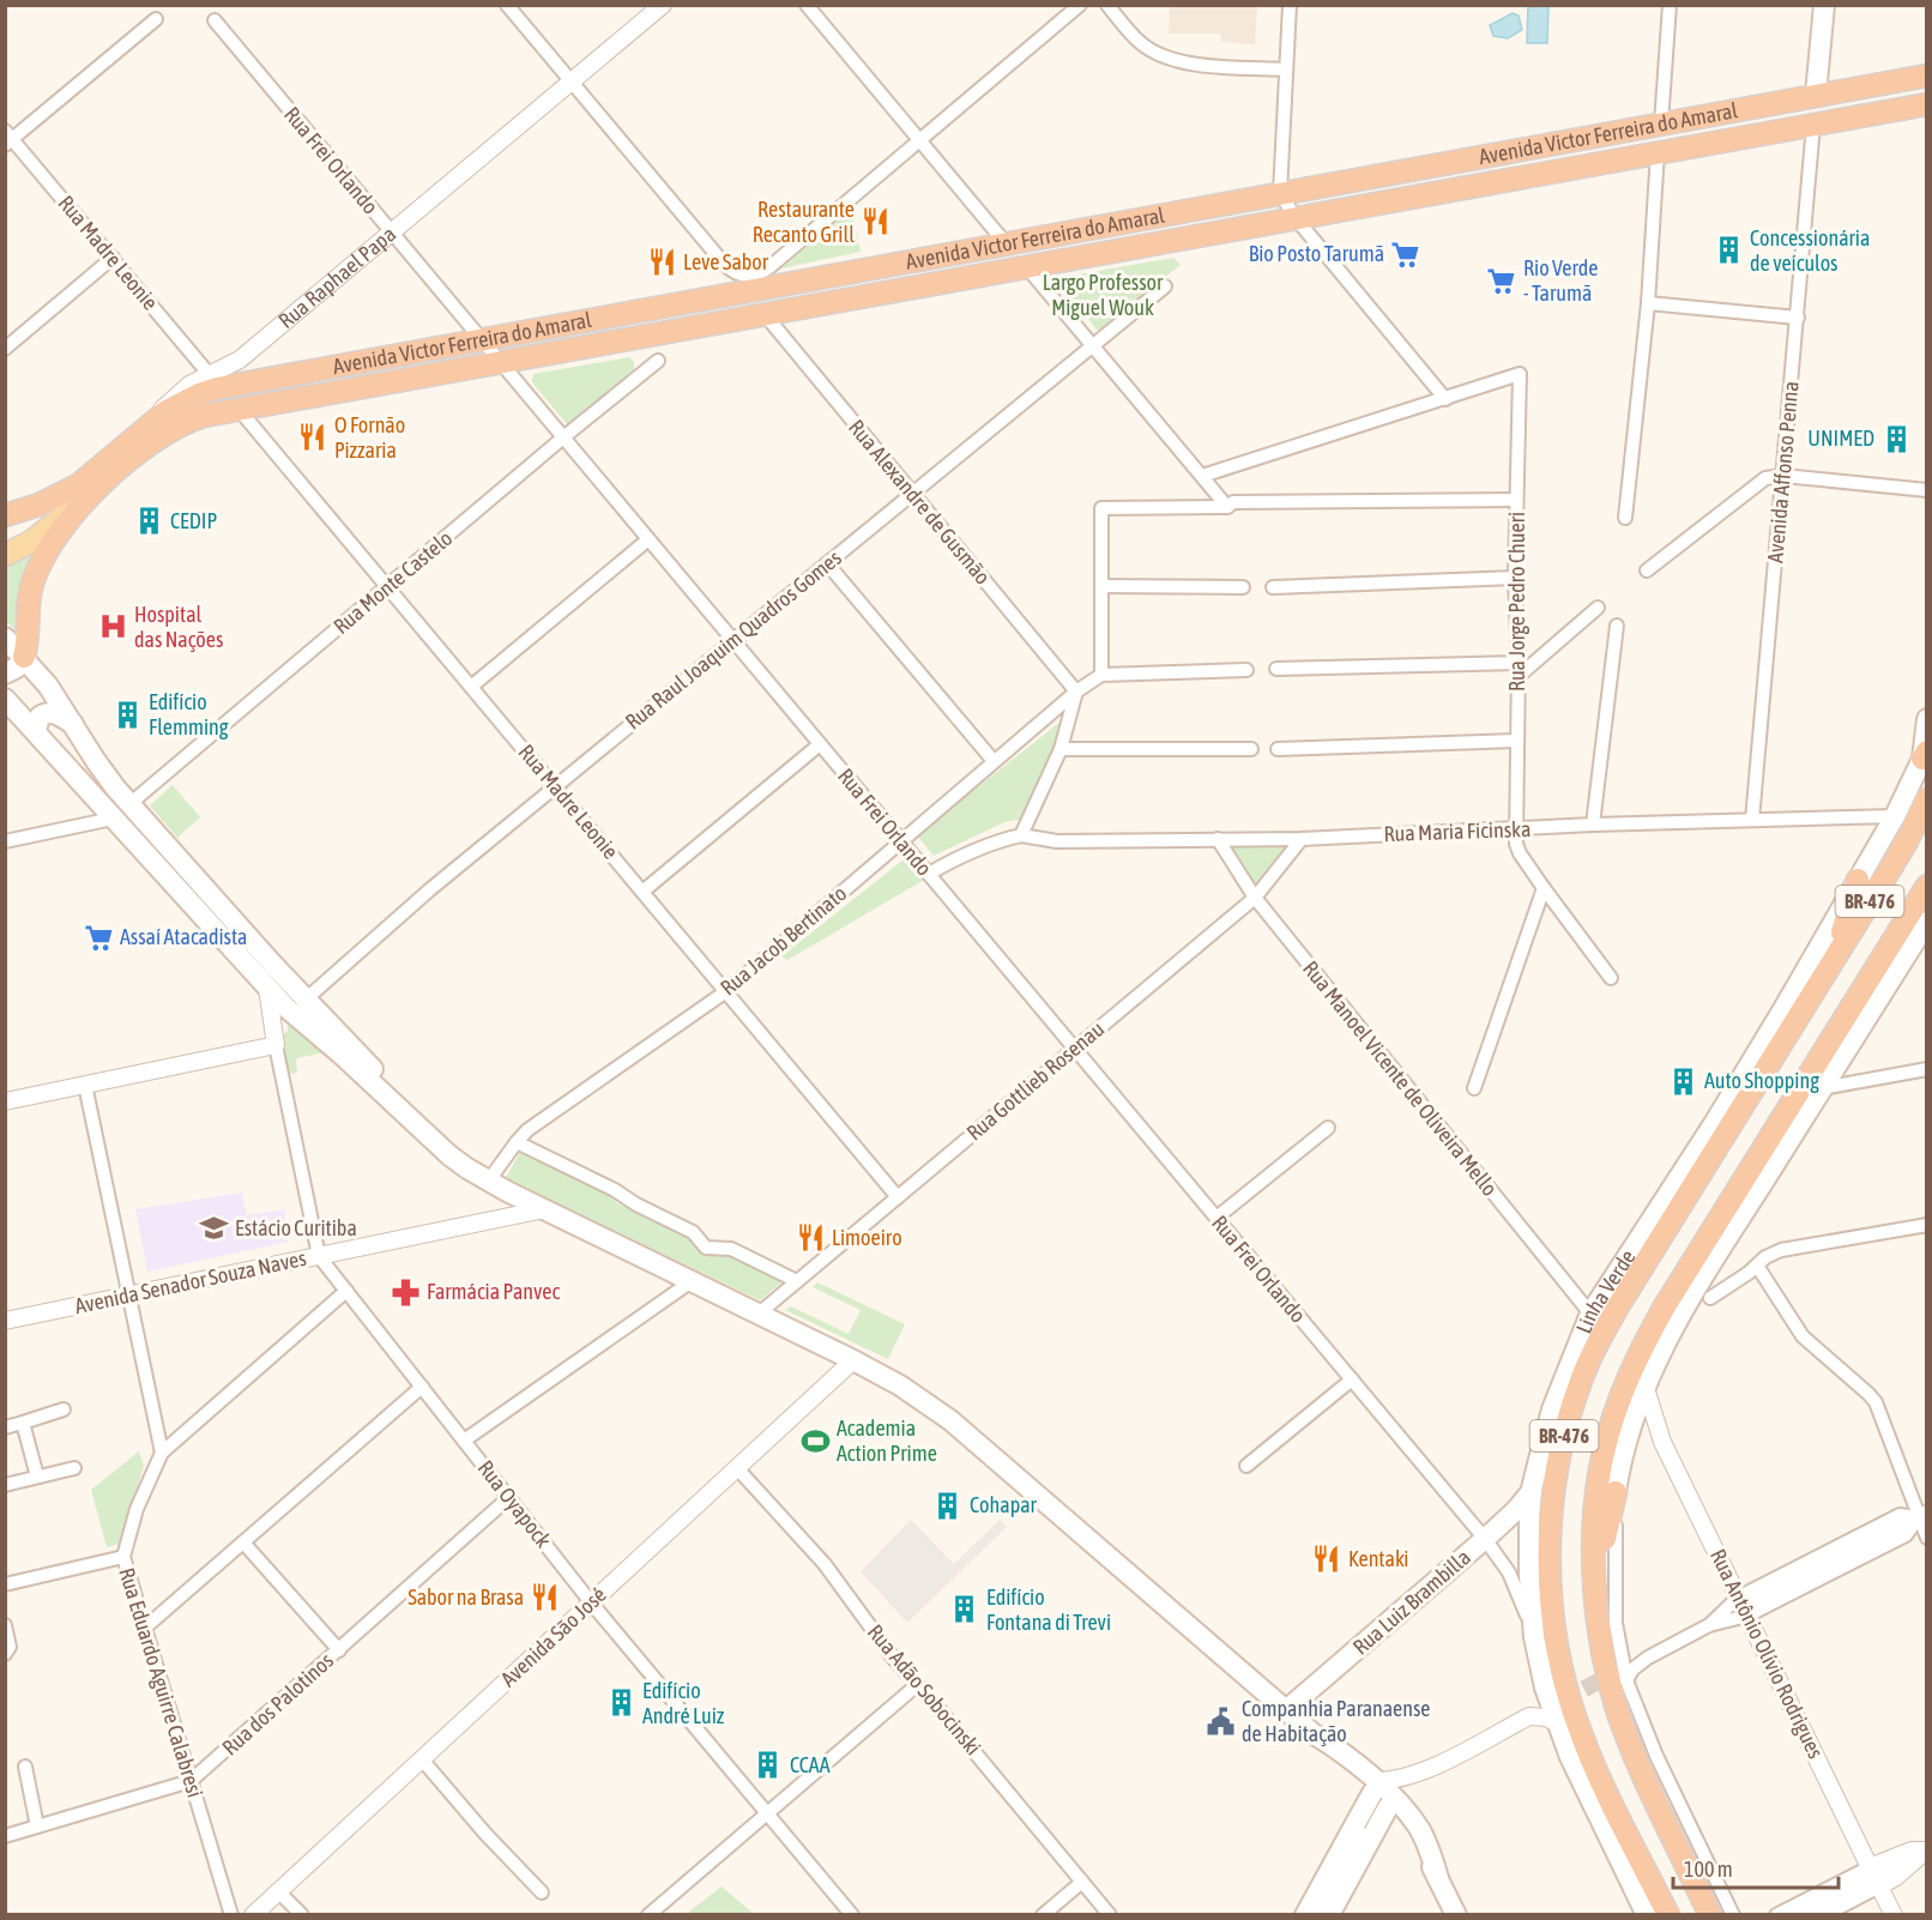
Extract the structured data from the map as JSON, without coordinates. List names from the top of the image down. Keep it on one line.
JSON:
{"streets":{"highway":["Avenida Victor Ferreira do Amaral","Rua Raphael Papa","BR-476","Linha Verde"],"main road":["Rua Luiz Brambilla"],"street":["Rua Frei Orlando","Rua Madre Leonie","Avenida Affonso Penna","Rua Alexandre de Gusmão","Rua Monte Castelo","Rua Jorge Pedro Chueri","Rua Raul Joaquim Quadros Gomes","Rua Maria Ficinska","Rua Jacob Bertinato","Rua Manoel Vicente de Oliveira Mello","Rua Gottlieb Rosenau","Avenida Senador Souza Naves","Rua Oyapock","Avenida São José","Rua Antônio Olívio Rodrigues","Rua Eduardo Aguirre Calabresi","Rua Adão Sobocinski","Rua dos Palotinos"]},"crossings":[["Avenida Victor Ferreira do Amaral","Rua Frei Orlando"],["Avenida Victor Ferreira do Amaral","Rua Madre Leonie"],["Avenida Victor Ferreira do Amaral","Rua Raphael Papa"],["Avenida Victor Ferreira do Amaral","Avenida Affonso Penna"],["Avenida Victor Ferreira do Amaral","Rua Alexandre de Gusmão"],["Rua Frei Orlando","Rua Raphael Papa"],["Rua Frei Orlando","Rua Monte Castelo"],["Rua Frei Orlando","Rua Raul Joaquim Quadros Gomes"],["Rua Frei Orlando","Rua Jacob Bertinato"],["Rua Frei Orlando","Rua Gottlieb Rosenau"],["Rua Frei Orlando","Linha Verde"],["Rua Frei Orlando","Rua Luiz Brambilla"],["Rua Madre Leonie","Rua Raphael Papa"],["Rua Madre Leonie","Rua Monte Castelo"],["Rua Madre Leonie","Rua Raul Joaquim Quadros Gomes"],["Rua Madre Leonie","Rua Jacob Bertinato"],["Rua Madre Leonie","Rua Gottlieb Rosenau"],["Avenida Affonso Penna","Rua Maria Ficinska"],["Rua Alexandre de Gusmão","Rua Raul Joaquim Quadros Gomes"],["Rua Alexandre de Gusmão","Rua Jacob Bertinato"],["Rua Jorge Pedro Chueri","Rua Maria Ficinska"],["Rua Maria Ficinska","Rua Manoel Vicente de Oliveira Mello"],["Rua Maria Ficinska","Rua Gottlieb Rosenau"],["Rua Maria Ficinska","Linha Verde"],["Rua Manoel Vicente de Oliveira Mello","Rua Gottlieb Rosenau"],["Rua Manoel Vicente de Oliveira Mello","Linha Verde"],["Avenida Senador Souza Naves","Rua Oyapock"],["Linha Verde","Rua Luiz Brambilla"],["Rua Oyapock","Avenida São José"],["Rua Oyapock","Rua dos Palotinos"],["Avenida São José","Rua Adão Sobocinski"],["Rua Eduardo Aguirre Calabresi","Rua dos Palotinos"]],"parks":["Largo Professor Miguel Wouk"],"places":{"restaurant":["Restaurante Recanto Grill","Leve Sabor","O Fornão Pizzaria","Limoeiro","Kentaki","Sabor na Brasa"],"building":["Concessionária de veículos","UNIMED","CEDIP","Edifício Flemming","Auto Shopping","Cohapar","Edifício Fontana di Trevi","Edifício André Luiz","CCAA"],"supermarket":["Bio Posto Tarumã","Rio Verde - Tarumã","Assaí Atacadista"],"hospital":["Hospital das Nações"],"school or university":["Estácio Curitiba"],"pharmacy":["Farmácia Panvec"],"sports":["Academia Action Prime"],"public building":["Companhia Paranaense de Habitação"]},"scale_bar":"100 m"}
